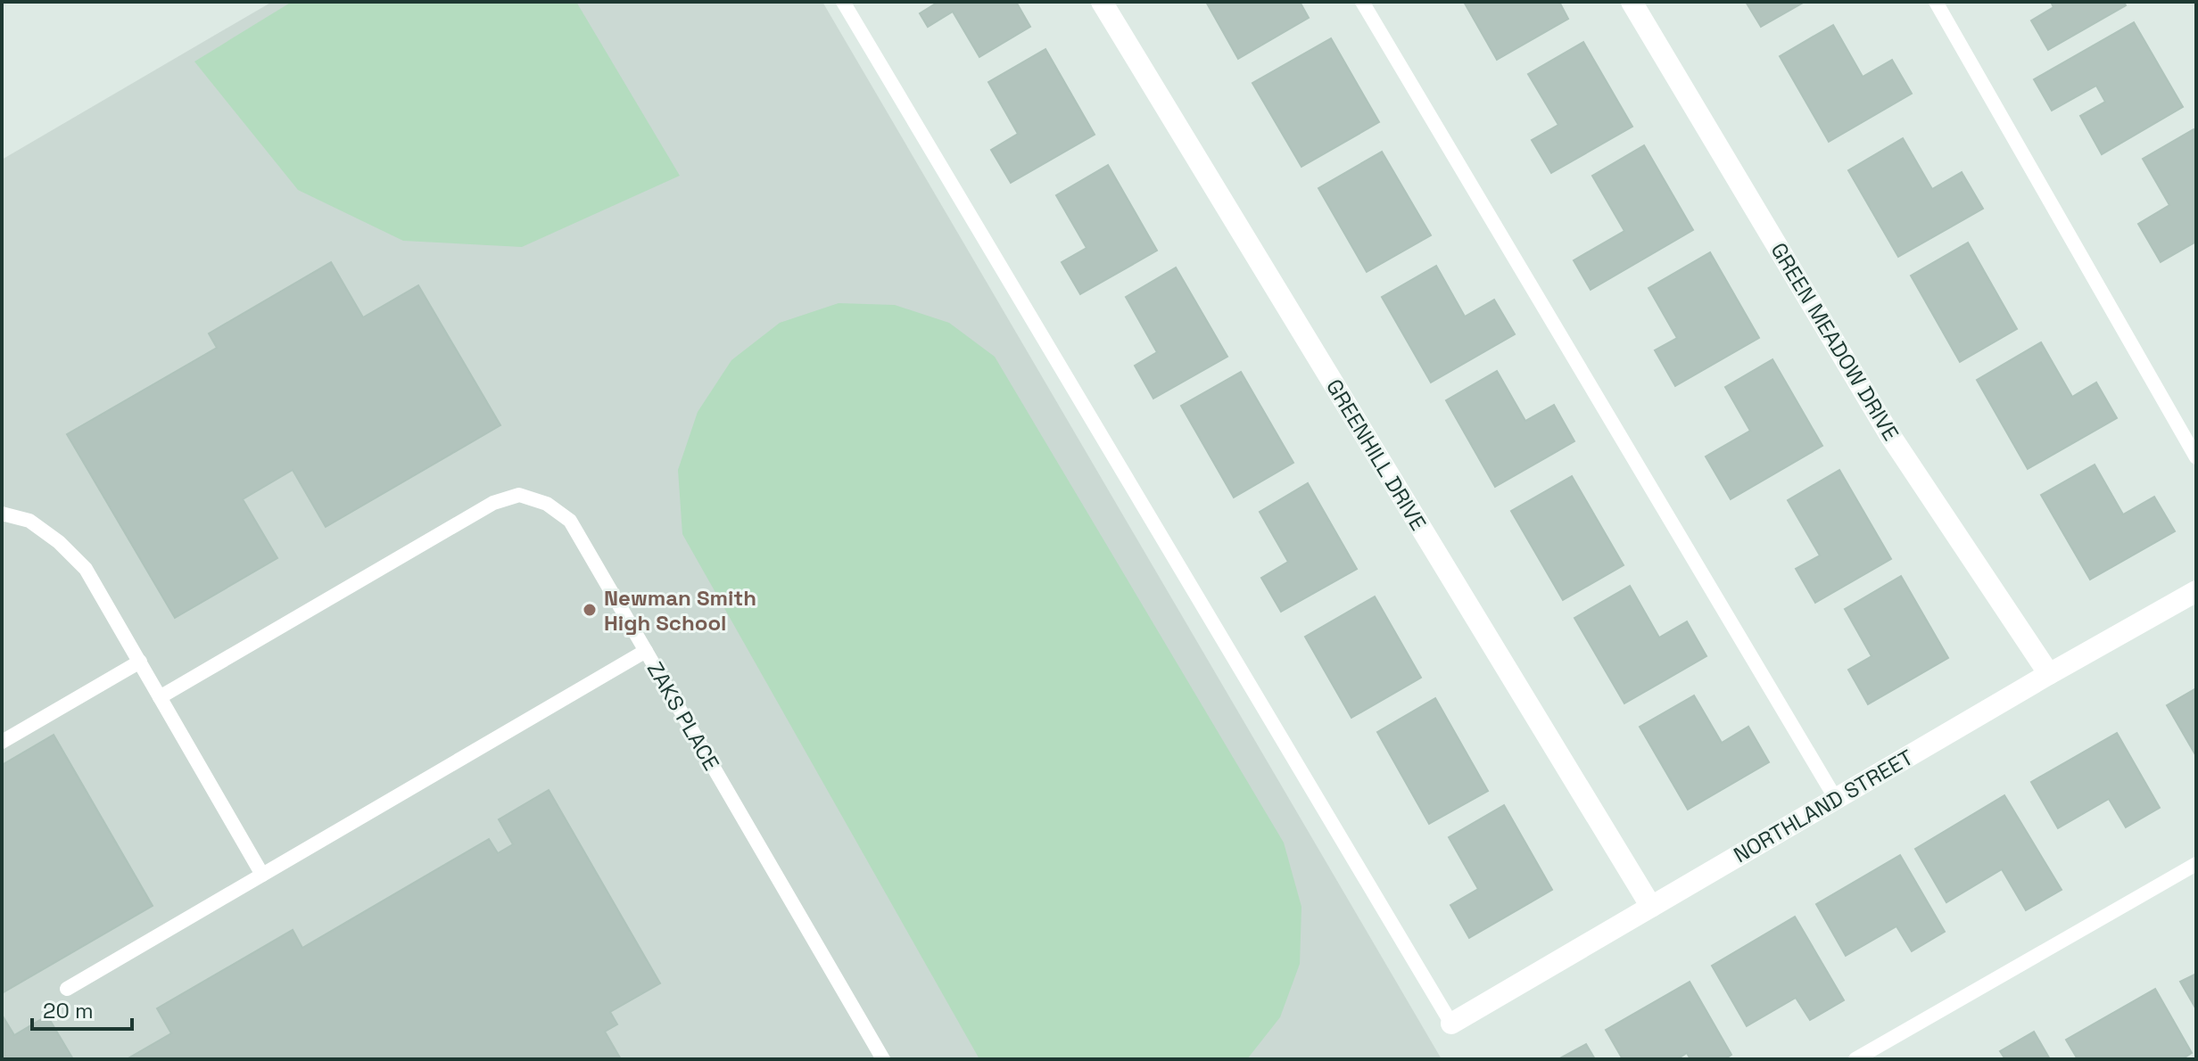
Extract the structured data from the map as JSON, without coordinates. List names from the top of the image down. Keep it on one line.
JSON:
{"streets":{"street":["GREEN MEADOW DRIVE","GREENHILL DRIVE","NORTHLAND STREET"],"lane":["ZAKS PLACE"]},"crossings":[["GREEN MEADOW DRIVE","NORTHLAND STREET"],["GREENHILL DRIVE","NORTHLAND STREET"]],"places":["Newman Smith High School"],"scale_bar":"20 m"}
